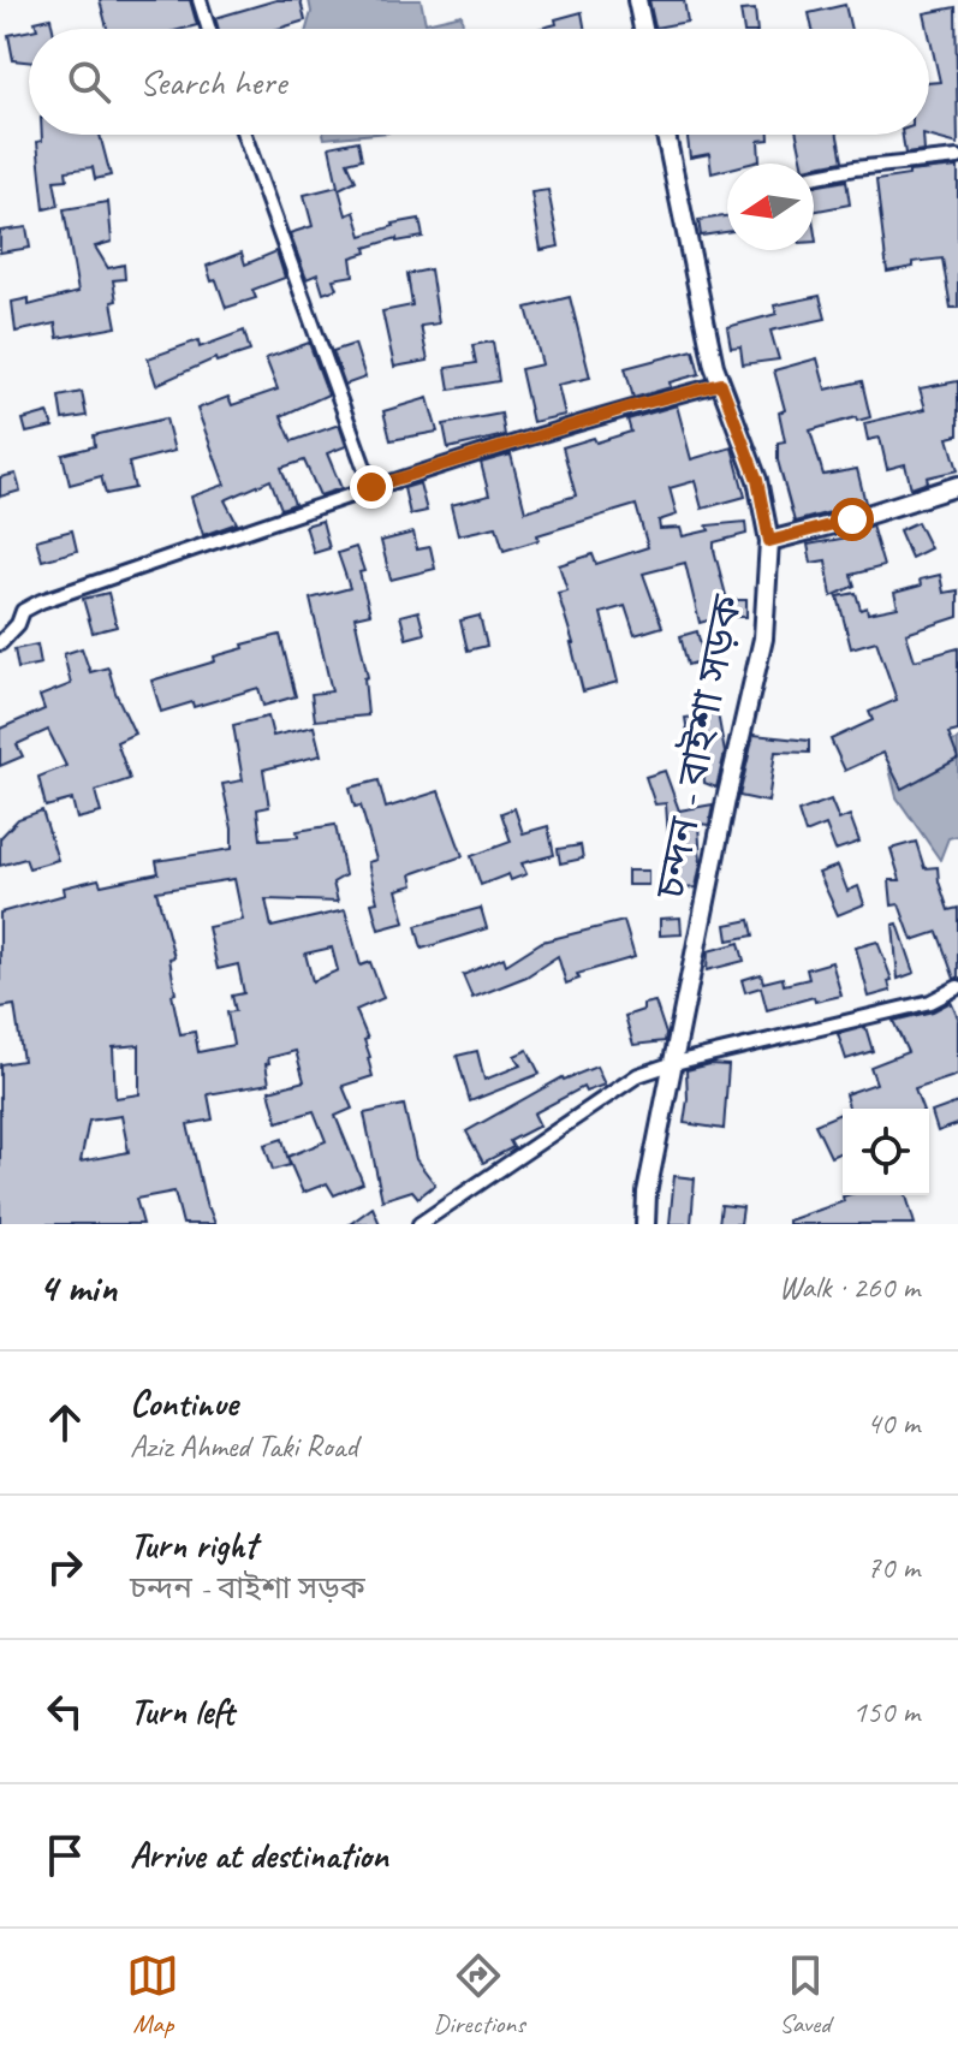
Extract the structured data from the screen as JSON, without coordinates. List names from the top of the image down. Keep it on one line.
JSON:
{"streets":{"main road":["চন্দন - বাইশা সড়ক"]},"north":"left","page":{"search":"Search here","heading":["4 min","Walk · 260 m"],"list":[["Continue","Aziz Ahmed Taki Road","40 m"],["Turn right","চন্দন - বাইশা সড়ক","70 m"],["Turn left","150 m"],"Arrive at destination"],"nav":["Map","Directions","Saved"]}}
